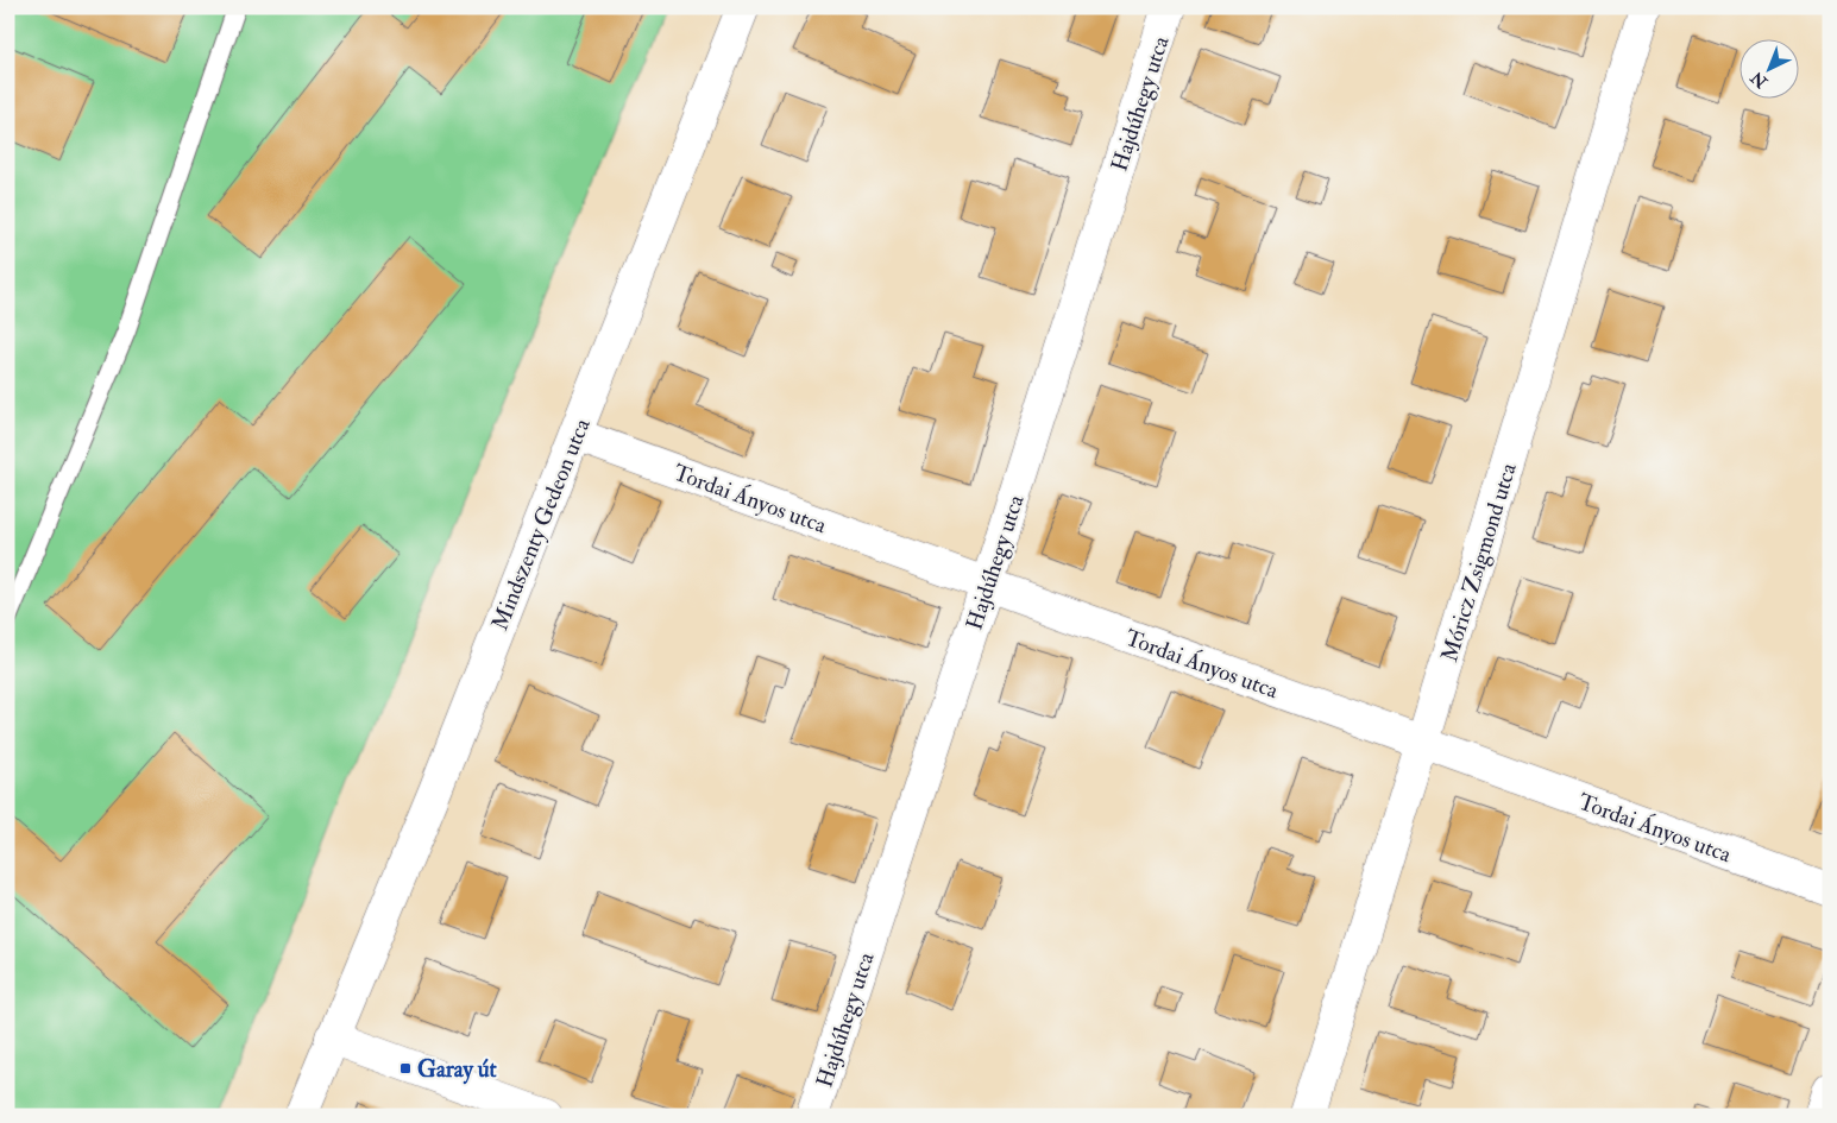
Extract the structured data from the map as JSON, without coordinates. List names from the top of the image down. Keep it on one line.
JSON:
{"streets":{"street":["Hajdúhegy utca","Tordai Ányos utca","Mindszenty Gedeon utca","Móricz Zsigmond utca"]},"crossings":[["Hajdúhegy utca","Tordai Ányos utca"],["Tordai Ányos utca","Mindszenty Gedeon utca"],["Tordai Ányos utca","Móricz Zsigmond utca"]],"places":{"transit":["Garay út"]},"north":"bottom left"}
